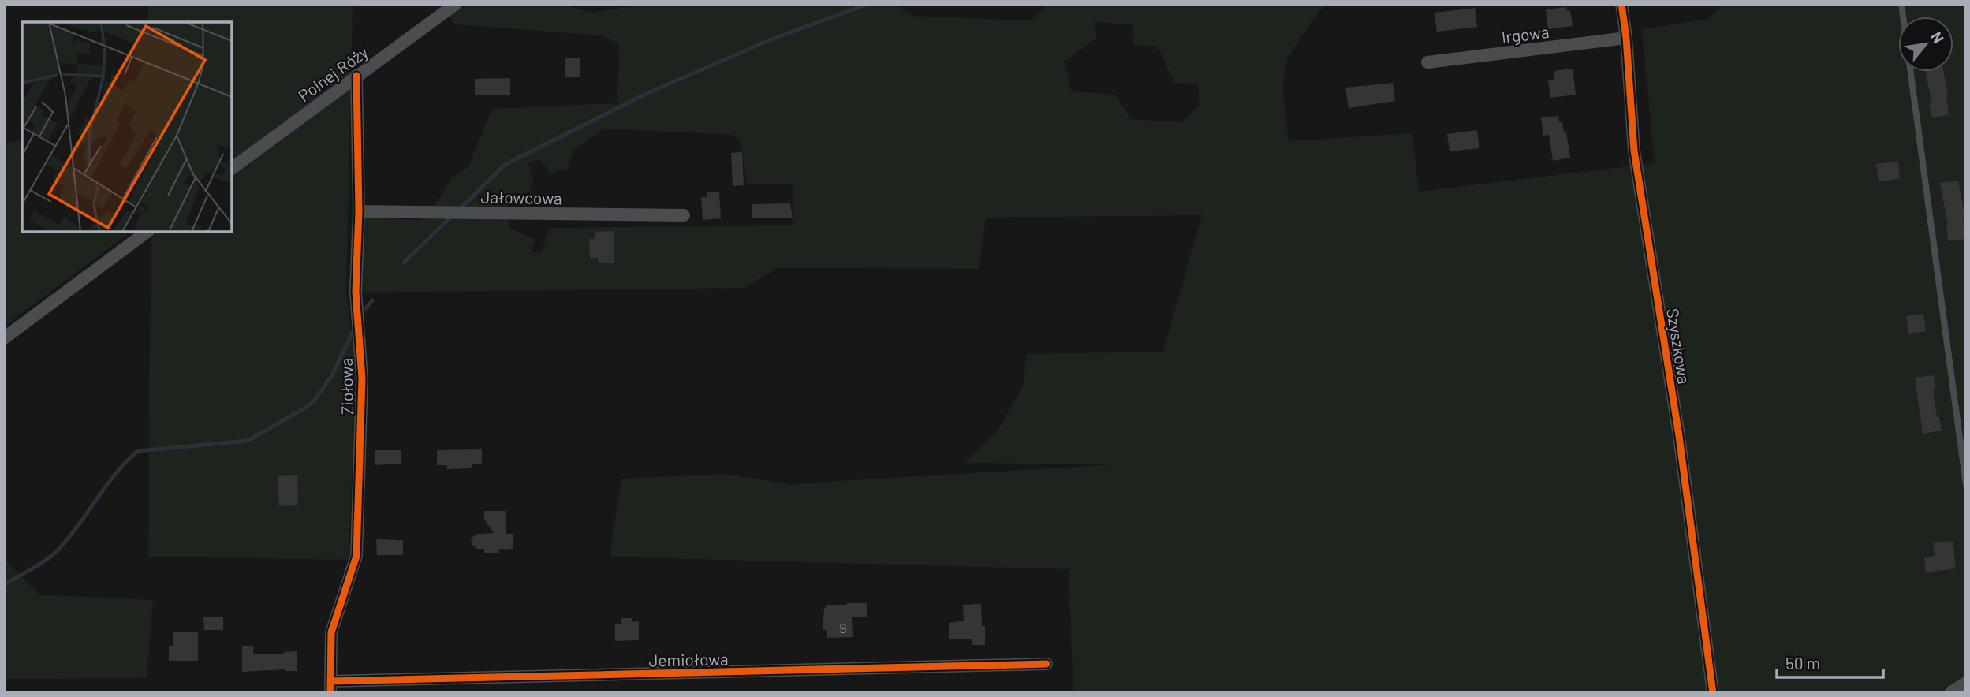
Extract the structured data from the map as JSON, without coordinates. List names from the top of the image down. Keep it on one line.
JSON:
{"streets":{"street":["Irgowa","Polnej Róży","Jałowcowa","Szyszkowa","Ziołowa","Jemiołowa"]},"crossings":[["Irgowa","Szyszkowa"],["Polnej Róży","Ziołowa"],["Jałowcowa","Ziołowa"],["Ziołowa","Jemiołowa"]],"house_numbers":["9"],"scale_bar":"50 m","north":"top right"}
